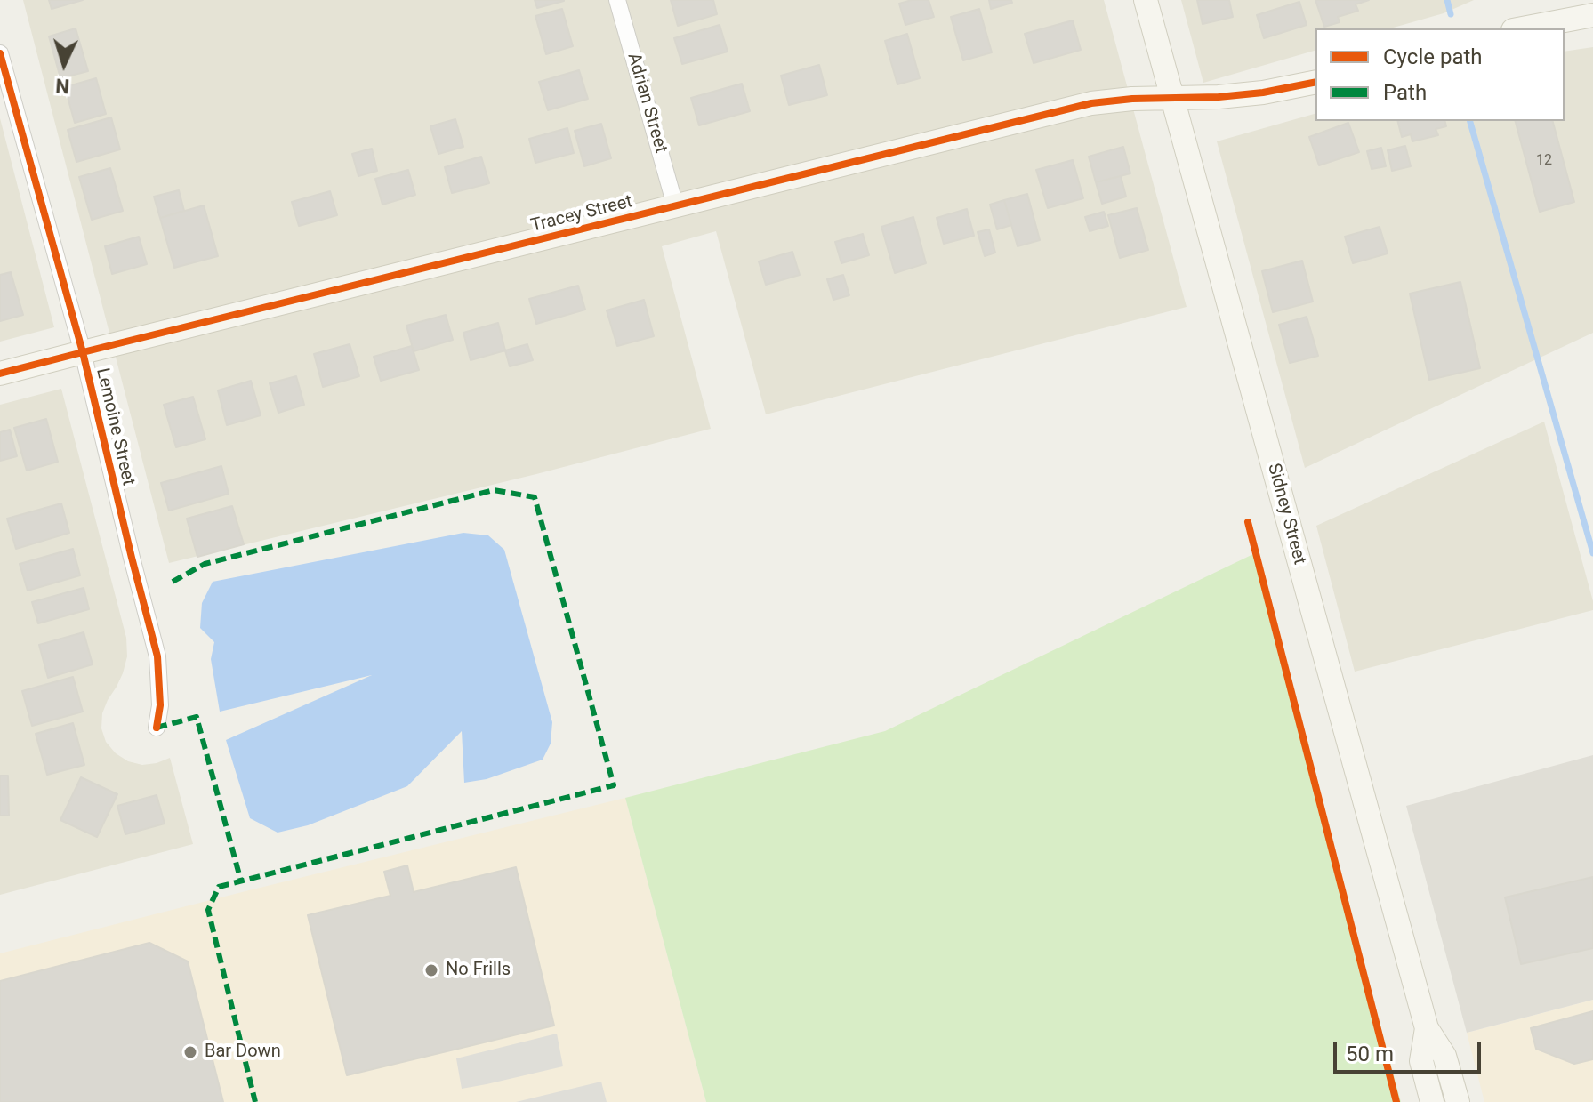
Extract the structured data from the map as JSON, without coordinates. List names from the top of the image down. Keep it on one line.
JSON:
{"streets":{"street":["Adrian Street","Tracey Street","Lemoine Street","Sidney Street"]},"crossings":[["Adrian Street","Tracey Street"],["Tracey Street","Lemoine Street"],["Tracey Street","Sidney Street"]],"places":["No Frills","Bar Down"],"house_numbers":["12"],"legend":["Cycle path","Path"],"scale_bar":"50 m","north":"bottom"}
